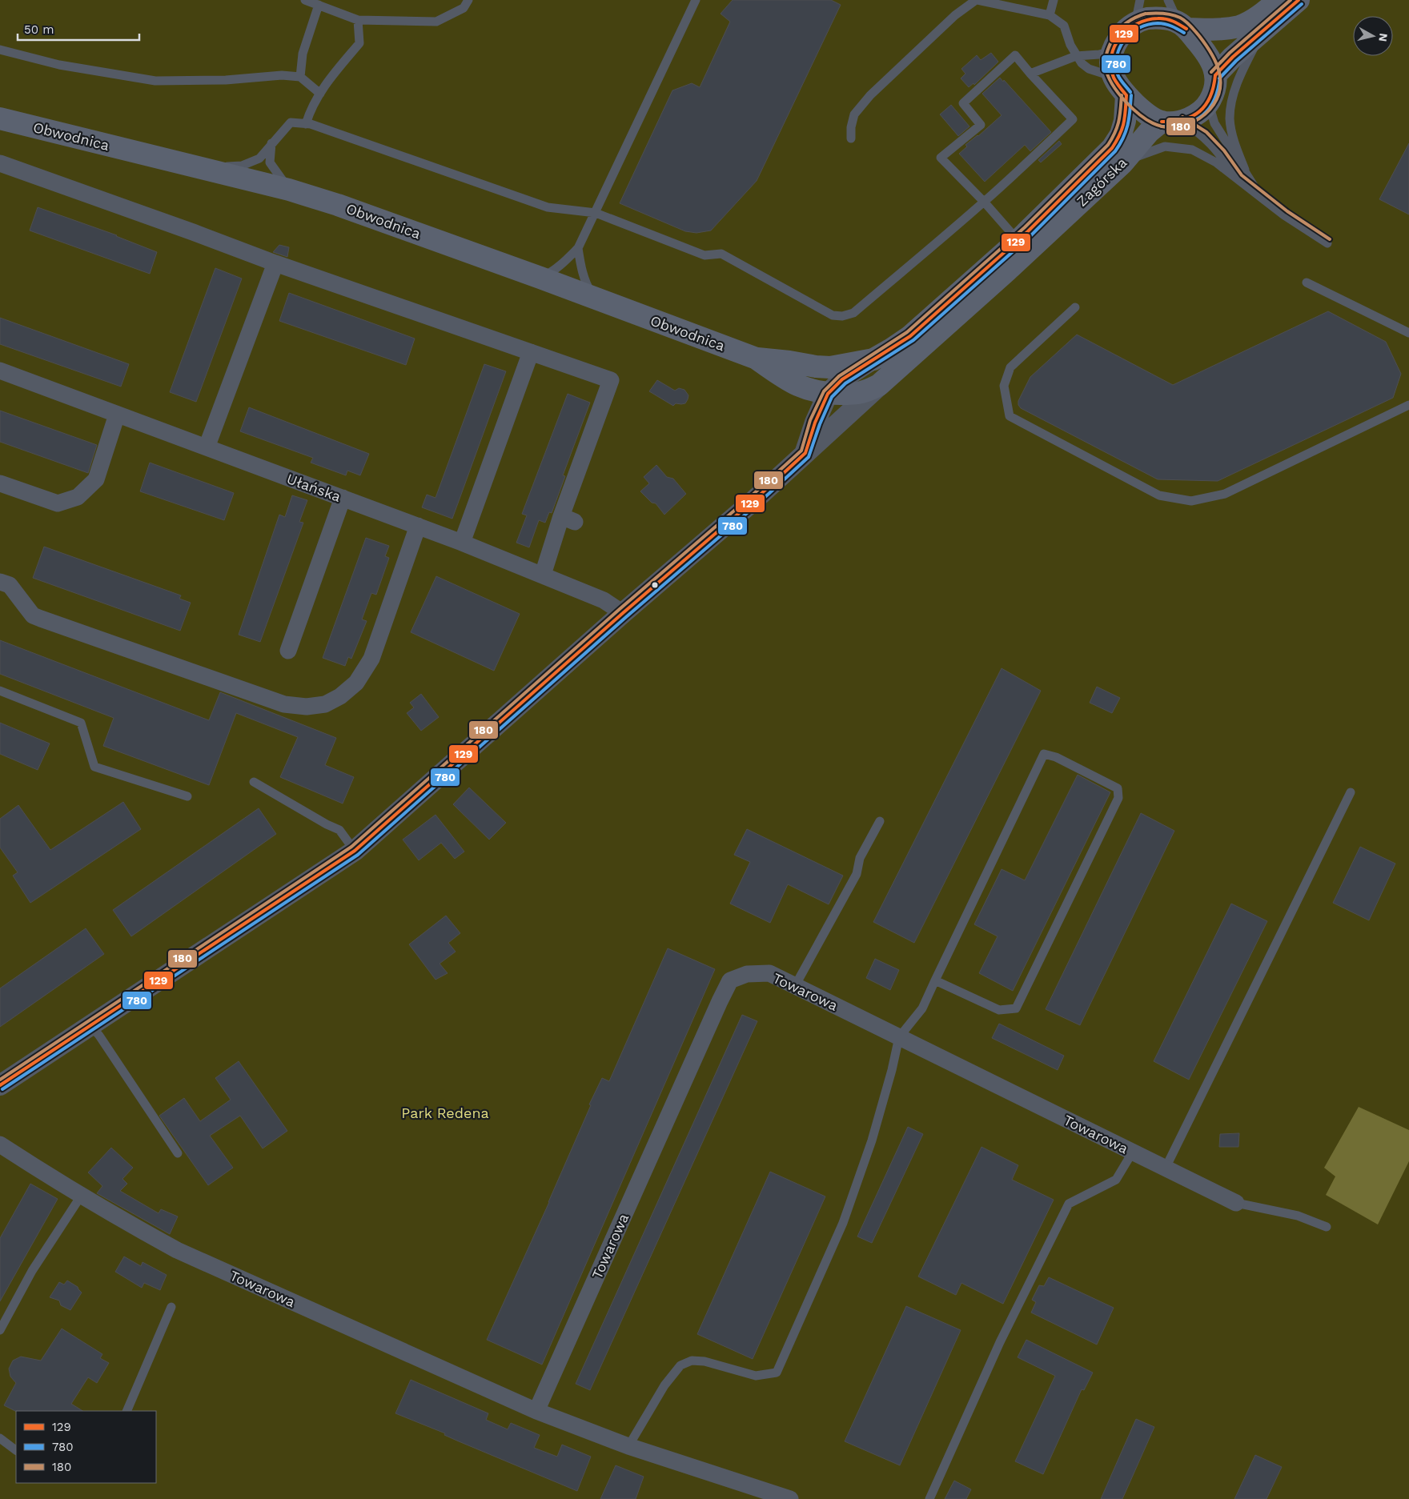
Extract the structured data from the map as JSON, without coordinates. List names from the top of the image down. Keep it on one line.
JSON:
{"streets":{"highway":["Obwodnica","Zagórska"],"street":["Ułańska","Towarowa"]},"crossings":[["Obwodnica","Zagórska"]],"parks":["Park Redena"],"lines":["transit line 129","transit line 180","transit line 780"],"legend":["129","780","180"],"scale_bar":"50 m","north":"right"}
